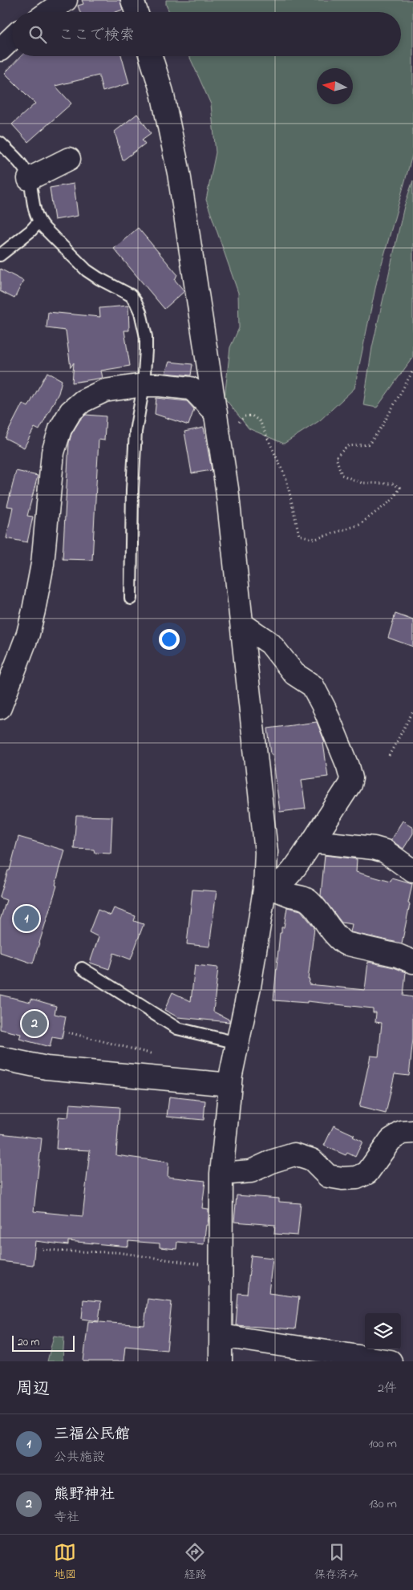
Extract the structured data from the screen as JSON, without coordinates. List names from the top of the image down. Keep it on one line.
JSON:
{"scale_bar":"20 m","north":"left","page":{"search":"ここで検索","pins":["1","2"],"scale":"20 m","heading":["周辺","2件"],"list":[{"mark":"1","name":"三福公民館","note":"公共施設","value":"100 m"},{"mark":"2","name":"熊野神社","note":"寺社","value":"130 m"}],"nav":["地図","経路","保存済み"]}}
